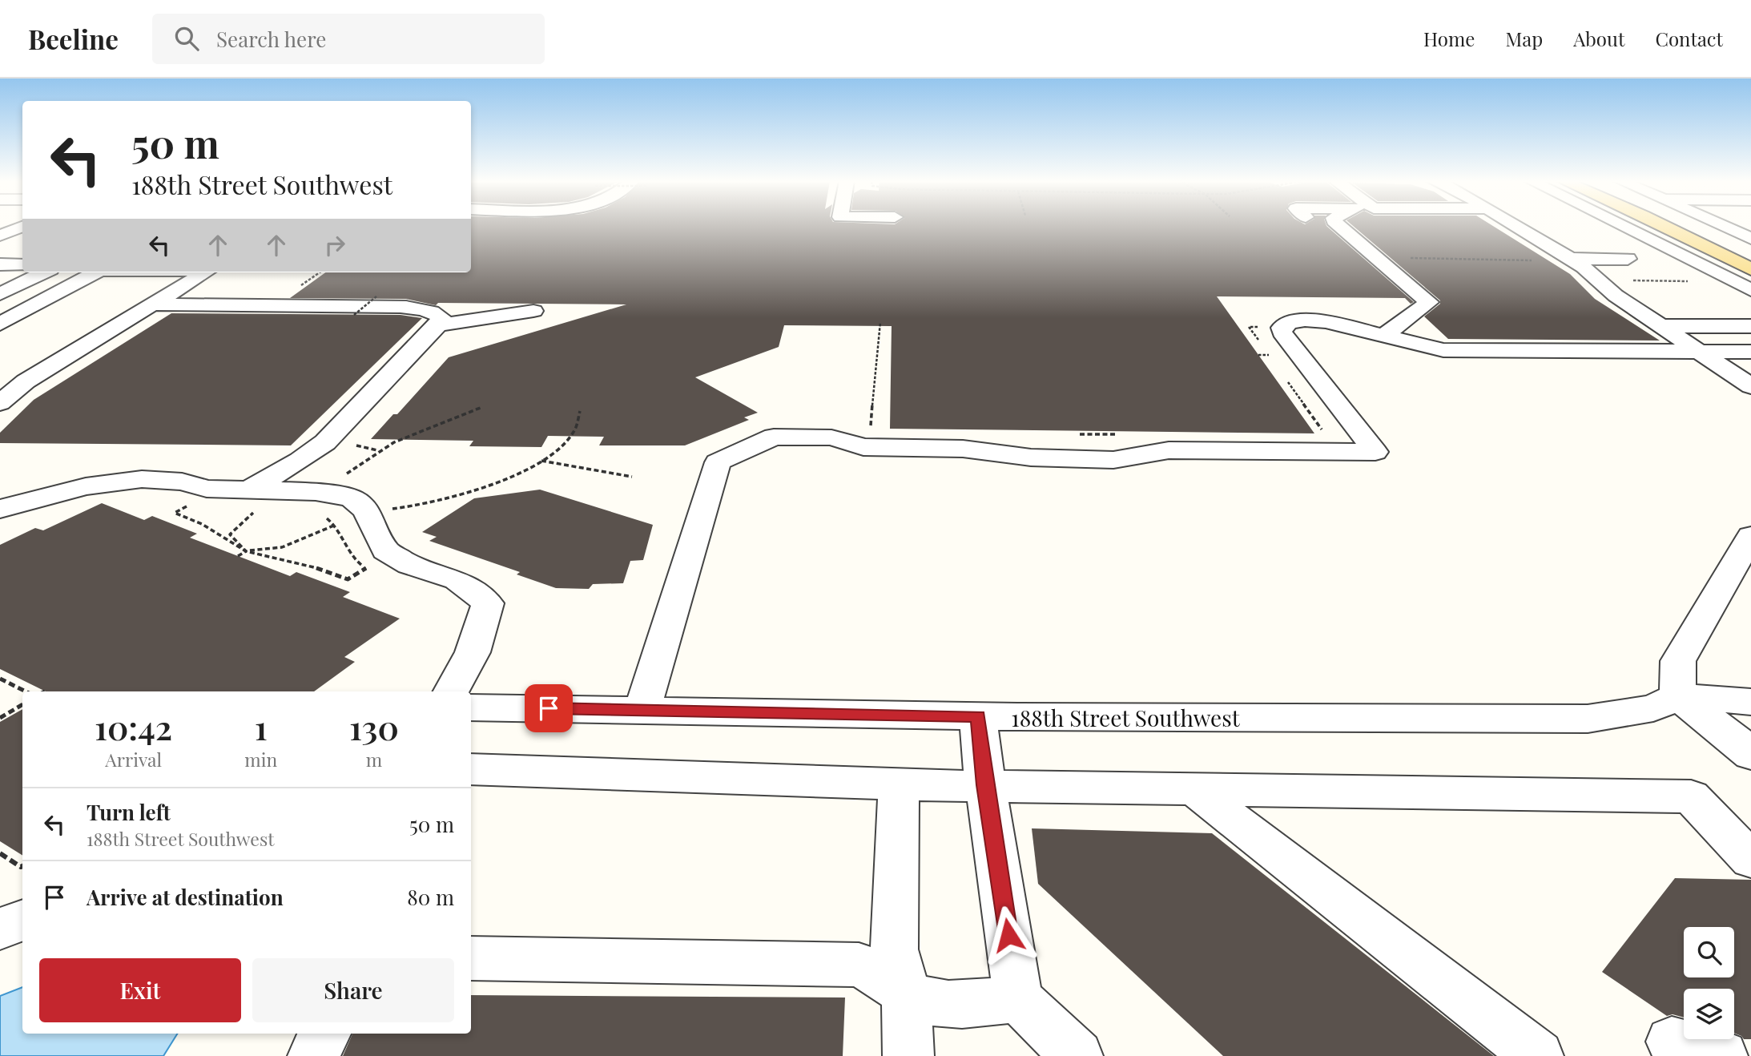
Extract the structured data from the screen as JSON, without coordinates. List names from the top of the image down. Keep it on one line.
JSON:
{"streets":{"street":["188th Street Southwest"]},"page":{"header":"Beeline","search":"Search here","nav":["Home","Map","About","Contact"],"turn":["50 m","188th Street Southwest"],"eta":["10:42","Arrival","1","min","130","m"],"list":[{"name":"Turn left","note":"188th Street Southwest","value":"50 m"},{"name":"Arrive at destination","value":"80 m"}],"buttons":["Exit","Share"]}}
